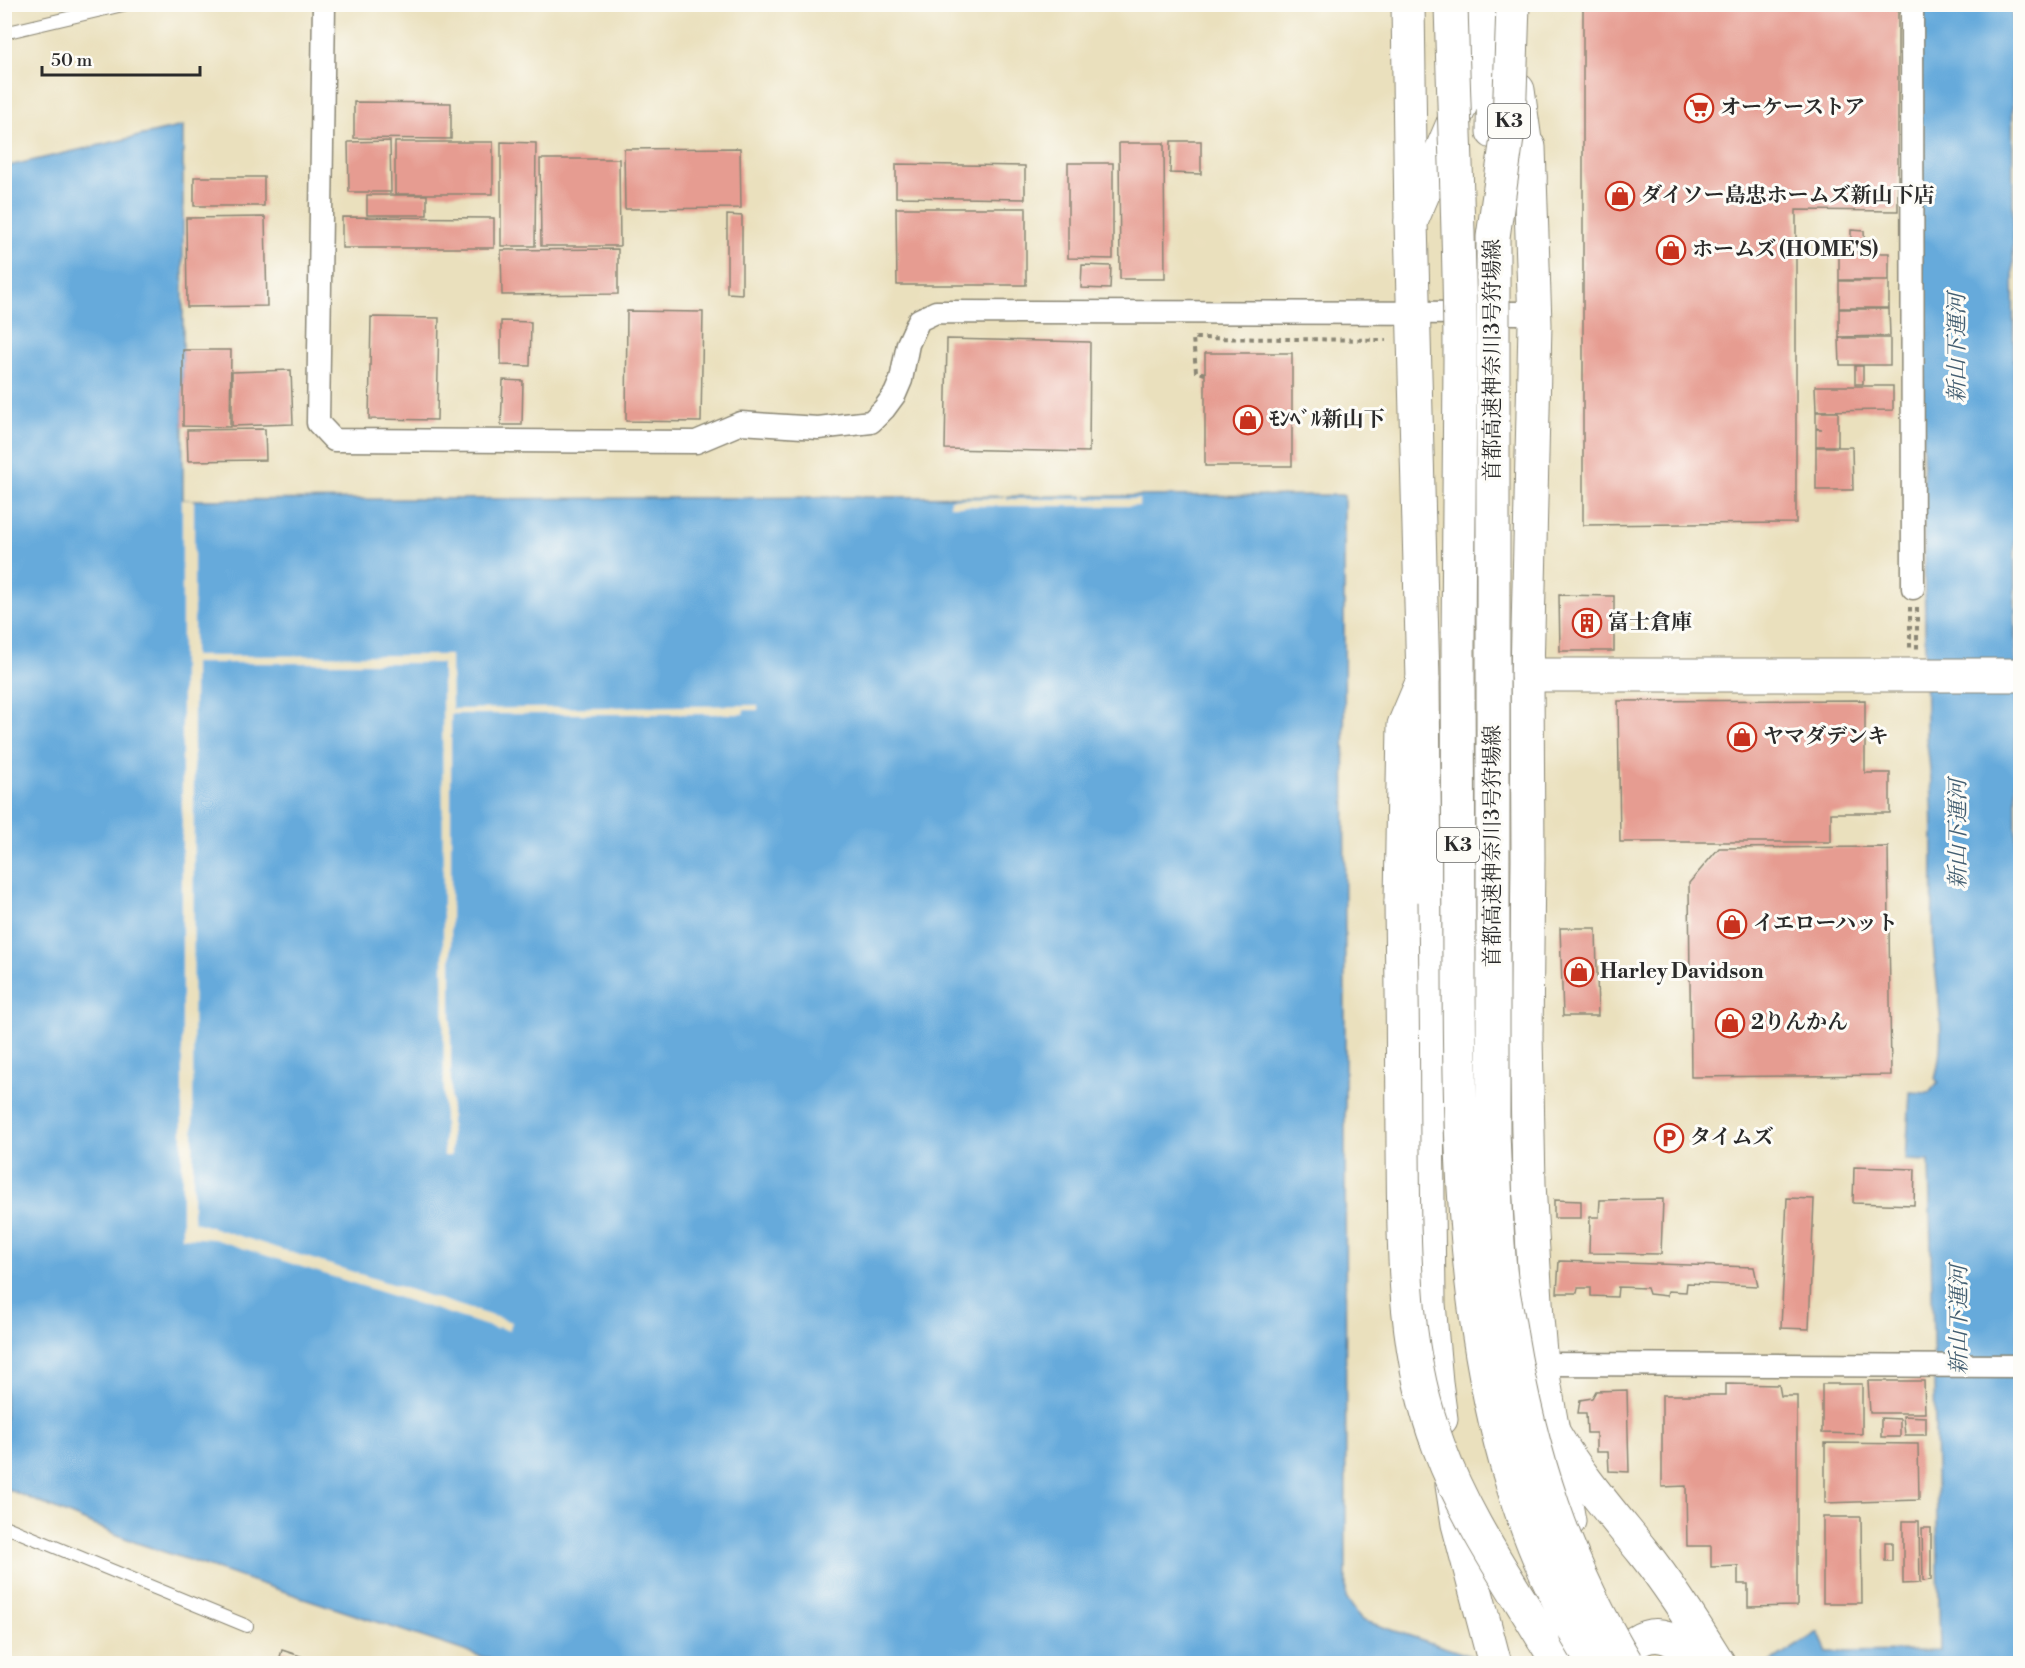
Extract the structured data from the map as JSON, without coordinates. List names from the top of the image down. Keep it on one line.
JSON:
{"streets":{"main road":["K3","首都高速神奈川3号狩場線"]},"crossings":[["K3","首都高速神奈川3号狩場線"]],"water":["新山下運河"],"places":{"supermarket":["オーケーストア"],"shop":["ダイソー島忠ホームズ新山下店","ホームズ (HOME'S)","ﾓﾝﾍﾞﾙ新山下","ヤマダデンキ","イエローハット","Harley Davidson","2りんかん"],"building":["富士倉庫"],"parking":["タイムズ"]},"scale_bar":"50 m"}
